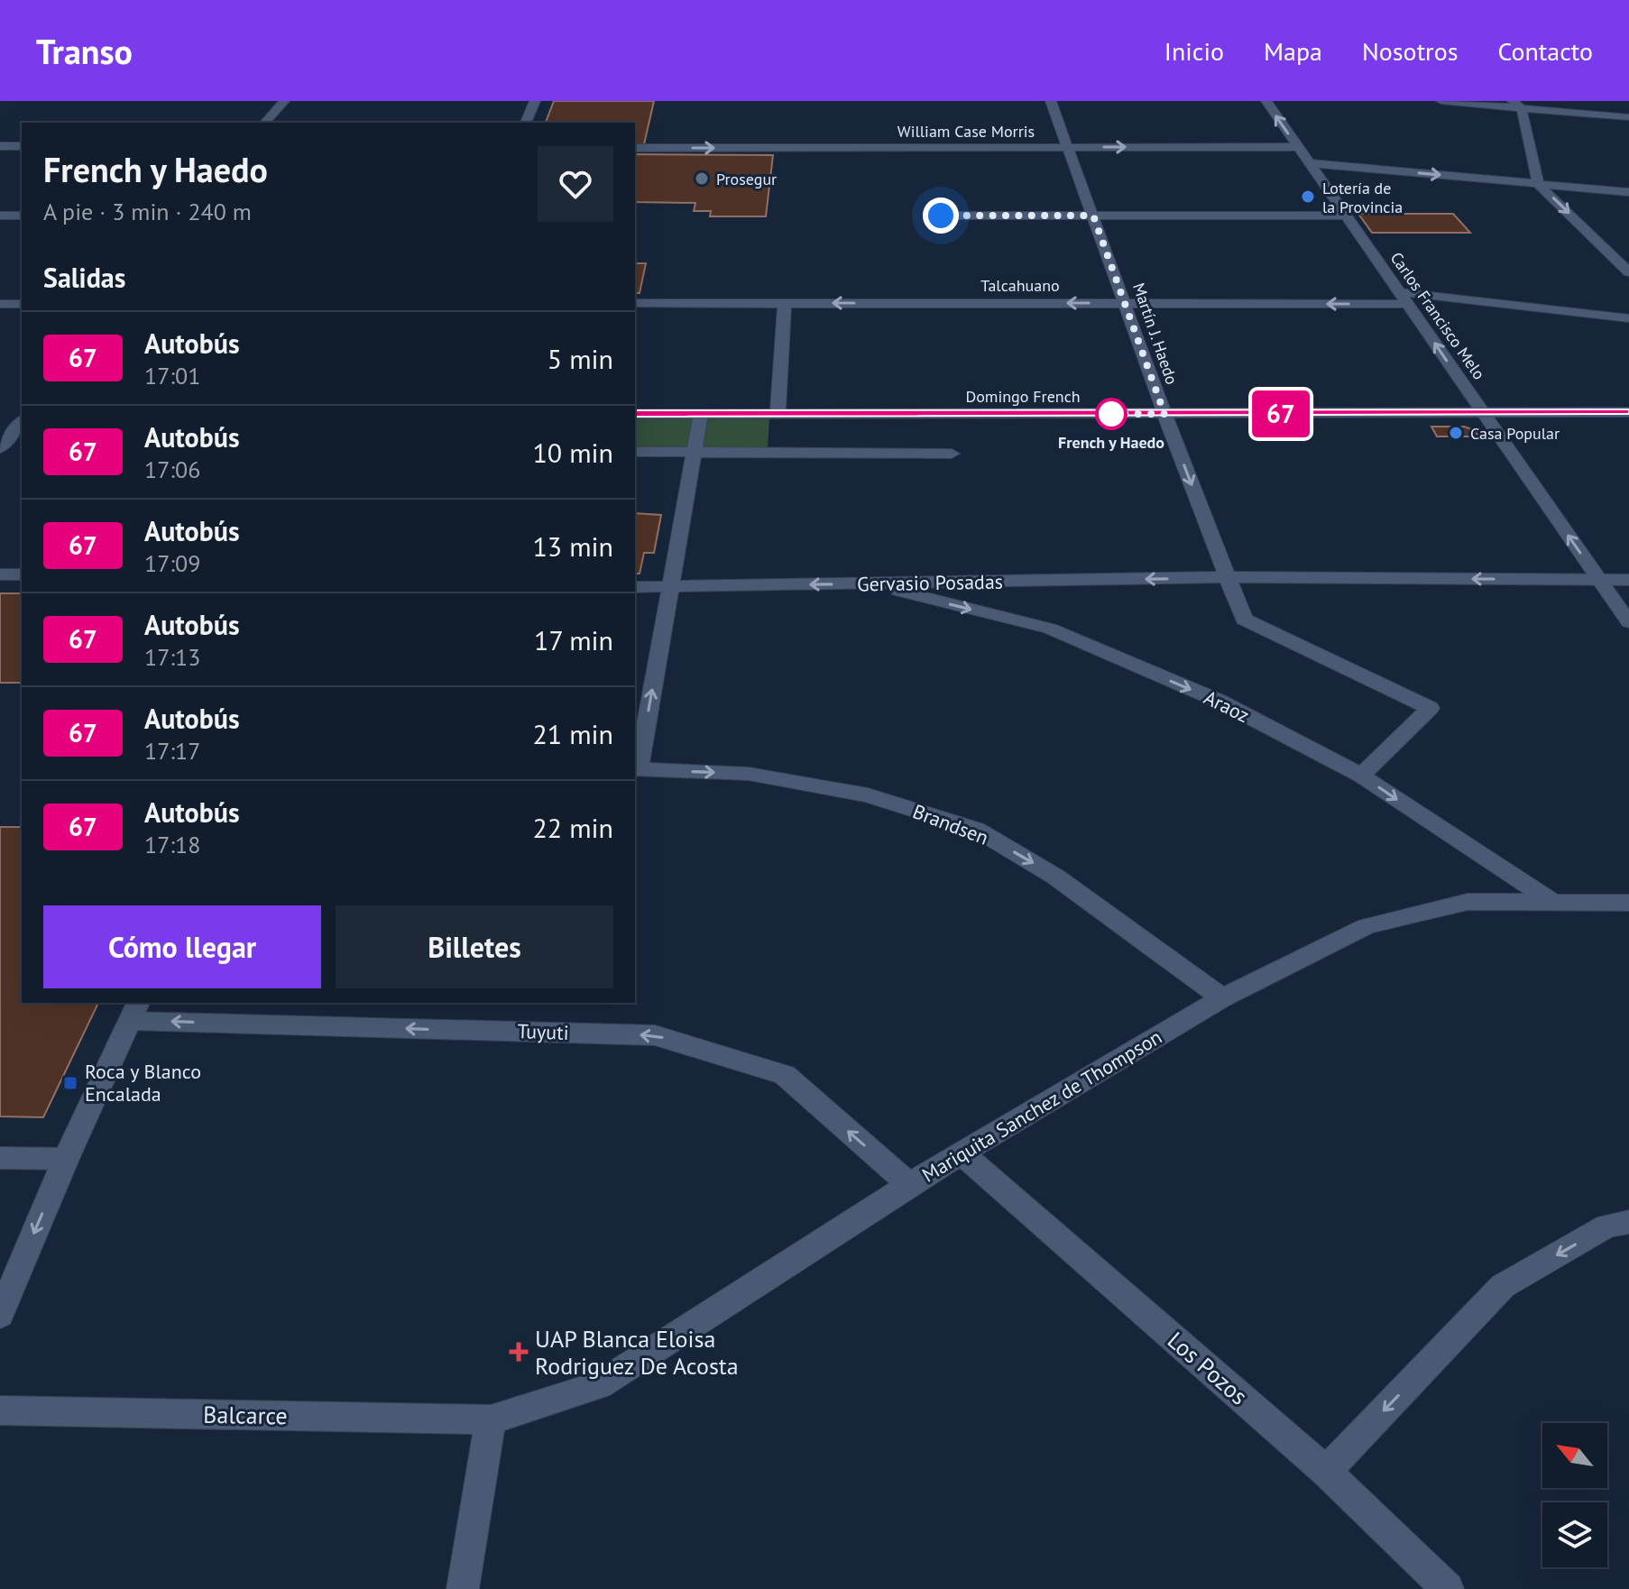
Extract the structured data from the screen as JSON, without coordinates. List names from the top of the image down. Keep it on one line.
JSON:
{"streets":{"street":["William Case Morris","Talcahuano","Carlos Francisco Melo","Martín J. Haedo","Domingo French","Gervasio Posadas","Araoz","Brandsen","Tuyuti","Mariquita Sanchez de Thompson","Los Pozos","Balcarce"]},"crossings":[["William Case Morris","Carlos Francisco Melo"],["William Case Morris","Martín J. Haedo"],["Talcahuano","Carlos Francisco Melo"],["Talcahuano","Martín J. Haedo"],["Carlos Francisco Melo","Domingo French"],["Carlos Francisco Melo","Gervasio Posadas"],["Martín J. Haedo","Domingo French"],["Martín J. Haedo","Gervasio Posadas"],["Gervasio Posadas","Araoz"],["Araoz","Mariquita Sanchez de Thompson"],["Brandsen","Mariquita Sanchez de Thompson"],["Tuyuti","Mariquita Sanchez de Thompson"],["Mariquita Sanchez de Thompson","Los Pozos"],["Mariquita Sanchez de Thompson","Balcarce"]],"one_way":["Carlos Francisco Melo","Araoz","Brandsen","Tuyuti"],"places":{"other":["Prosegur","Lotería de la Provincia","French y Haedo","Casa Popular"],"transit":["Roca y Blanco Encalada"],"health":["UAP Blanca Eloisa Rodriguez De Acosta"]},"lines":["bus line 67"],"north":"top left","page":{"header":"Transo","nav":["Inicio","Mapa","Nosotros","Contacto"],"on_map":"67","heading":[["French y Haedo","A pie · 3 min · 240 m"],"Salidas"],"list":[{"mark":"67","name":"Autobús","note":"17:01","value":"5 min"},{"mark":"67","name":"Autobús","note":"17:06","value":"10 min"},{"mark":"67","name":"Autobús","note":"17:09","value":"13 min"},{"mark":"67","name":"Autobús","note":"17:13","value":"17 min"},{"mark":"67","name":"Autobús","note":"17:17","value":"21 min"},{"mark":"67","name":"Autobús","note":"17:18","value":"22 min"}],"buttons":["Cómo llegar","Billetes"]}}
